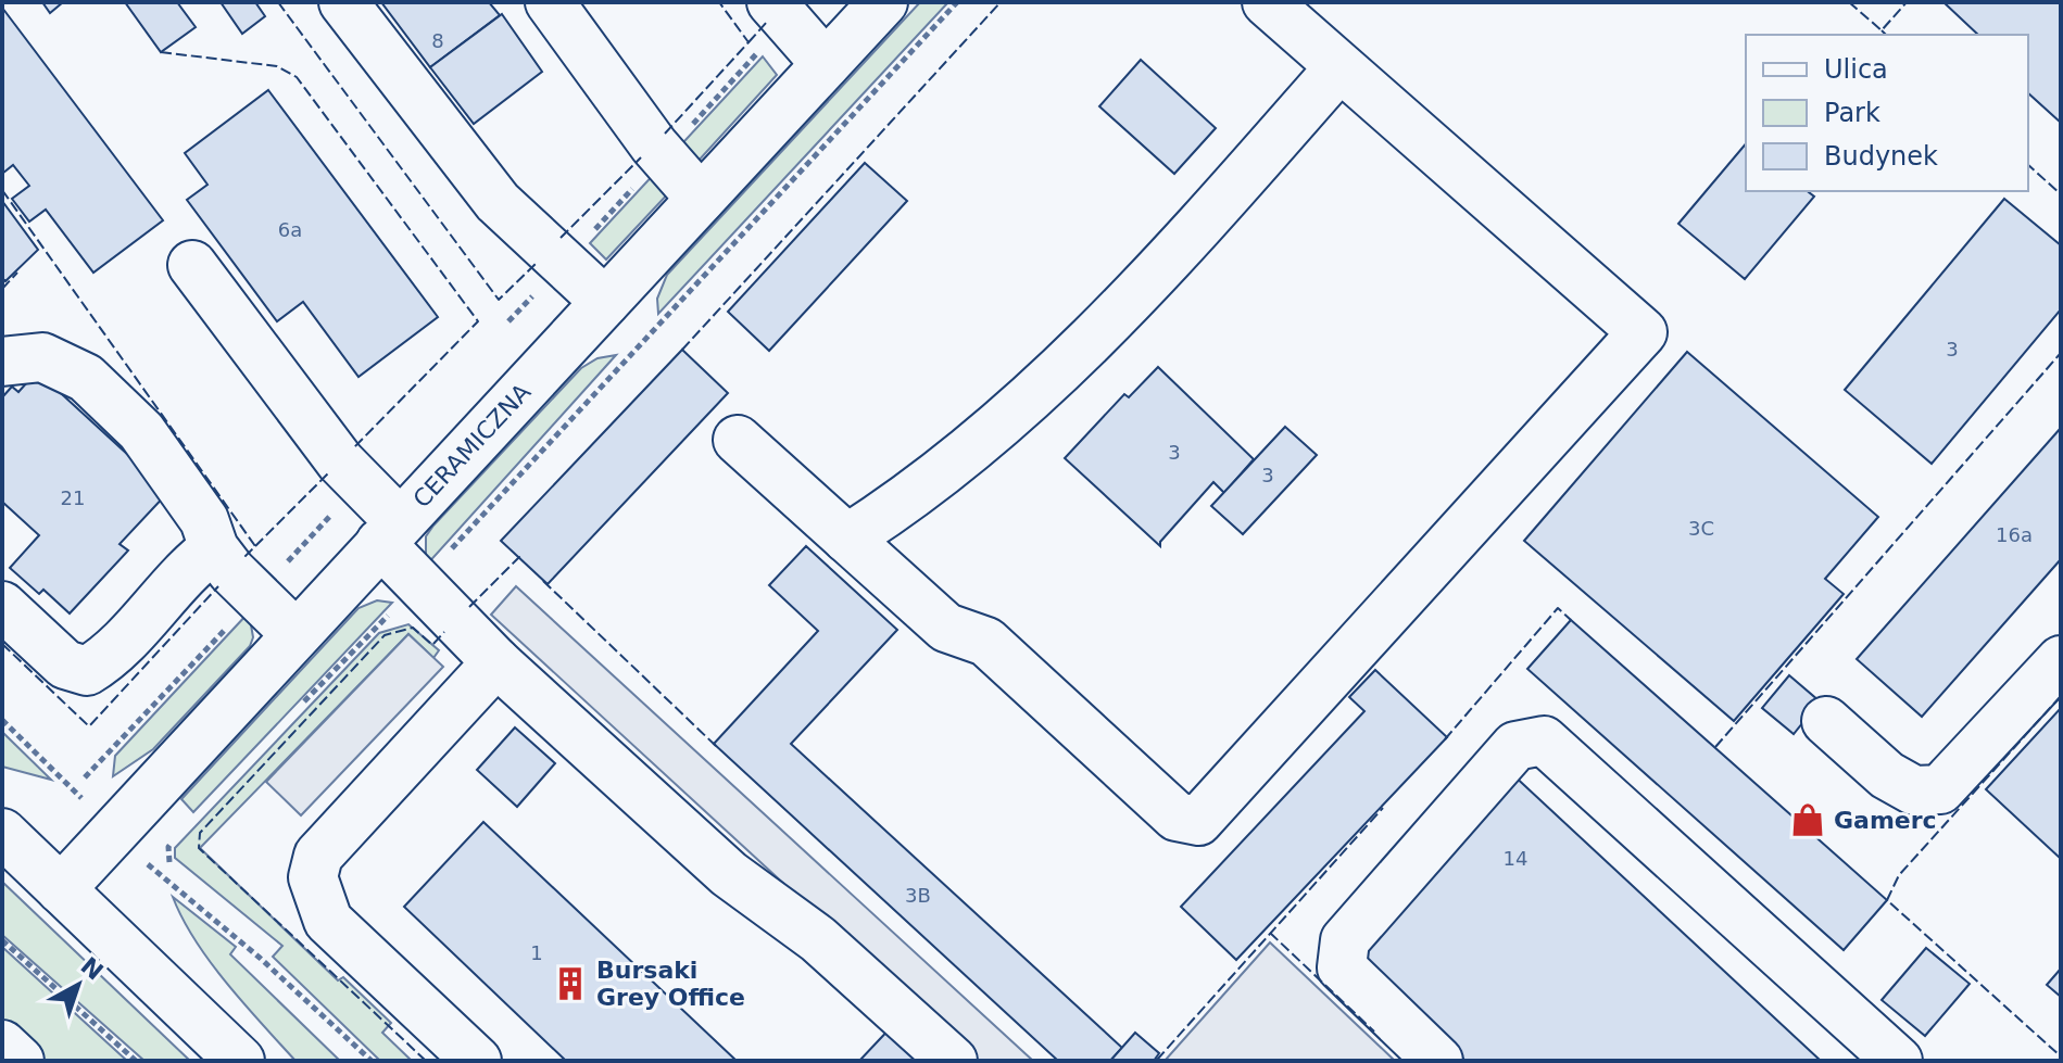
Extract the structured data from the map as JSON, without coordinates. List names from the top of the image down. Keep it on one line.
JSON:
{"streets":{"street":["CERAMICZNA"]},"places":{"shop":["Gamerc"],"building":["Bursaki Grey Office"]},"house_numbers":["8","6a","3","3","3","21","3C","16a","14","3B","1"],"legend":["Ulica","Park","Budynek"],"north":"top right"}
